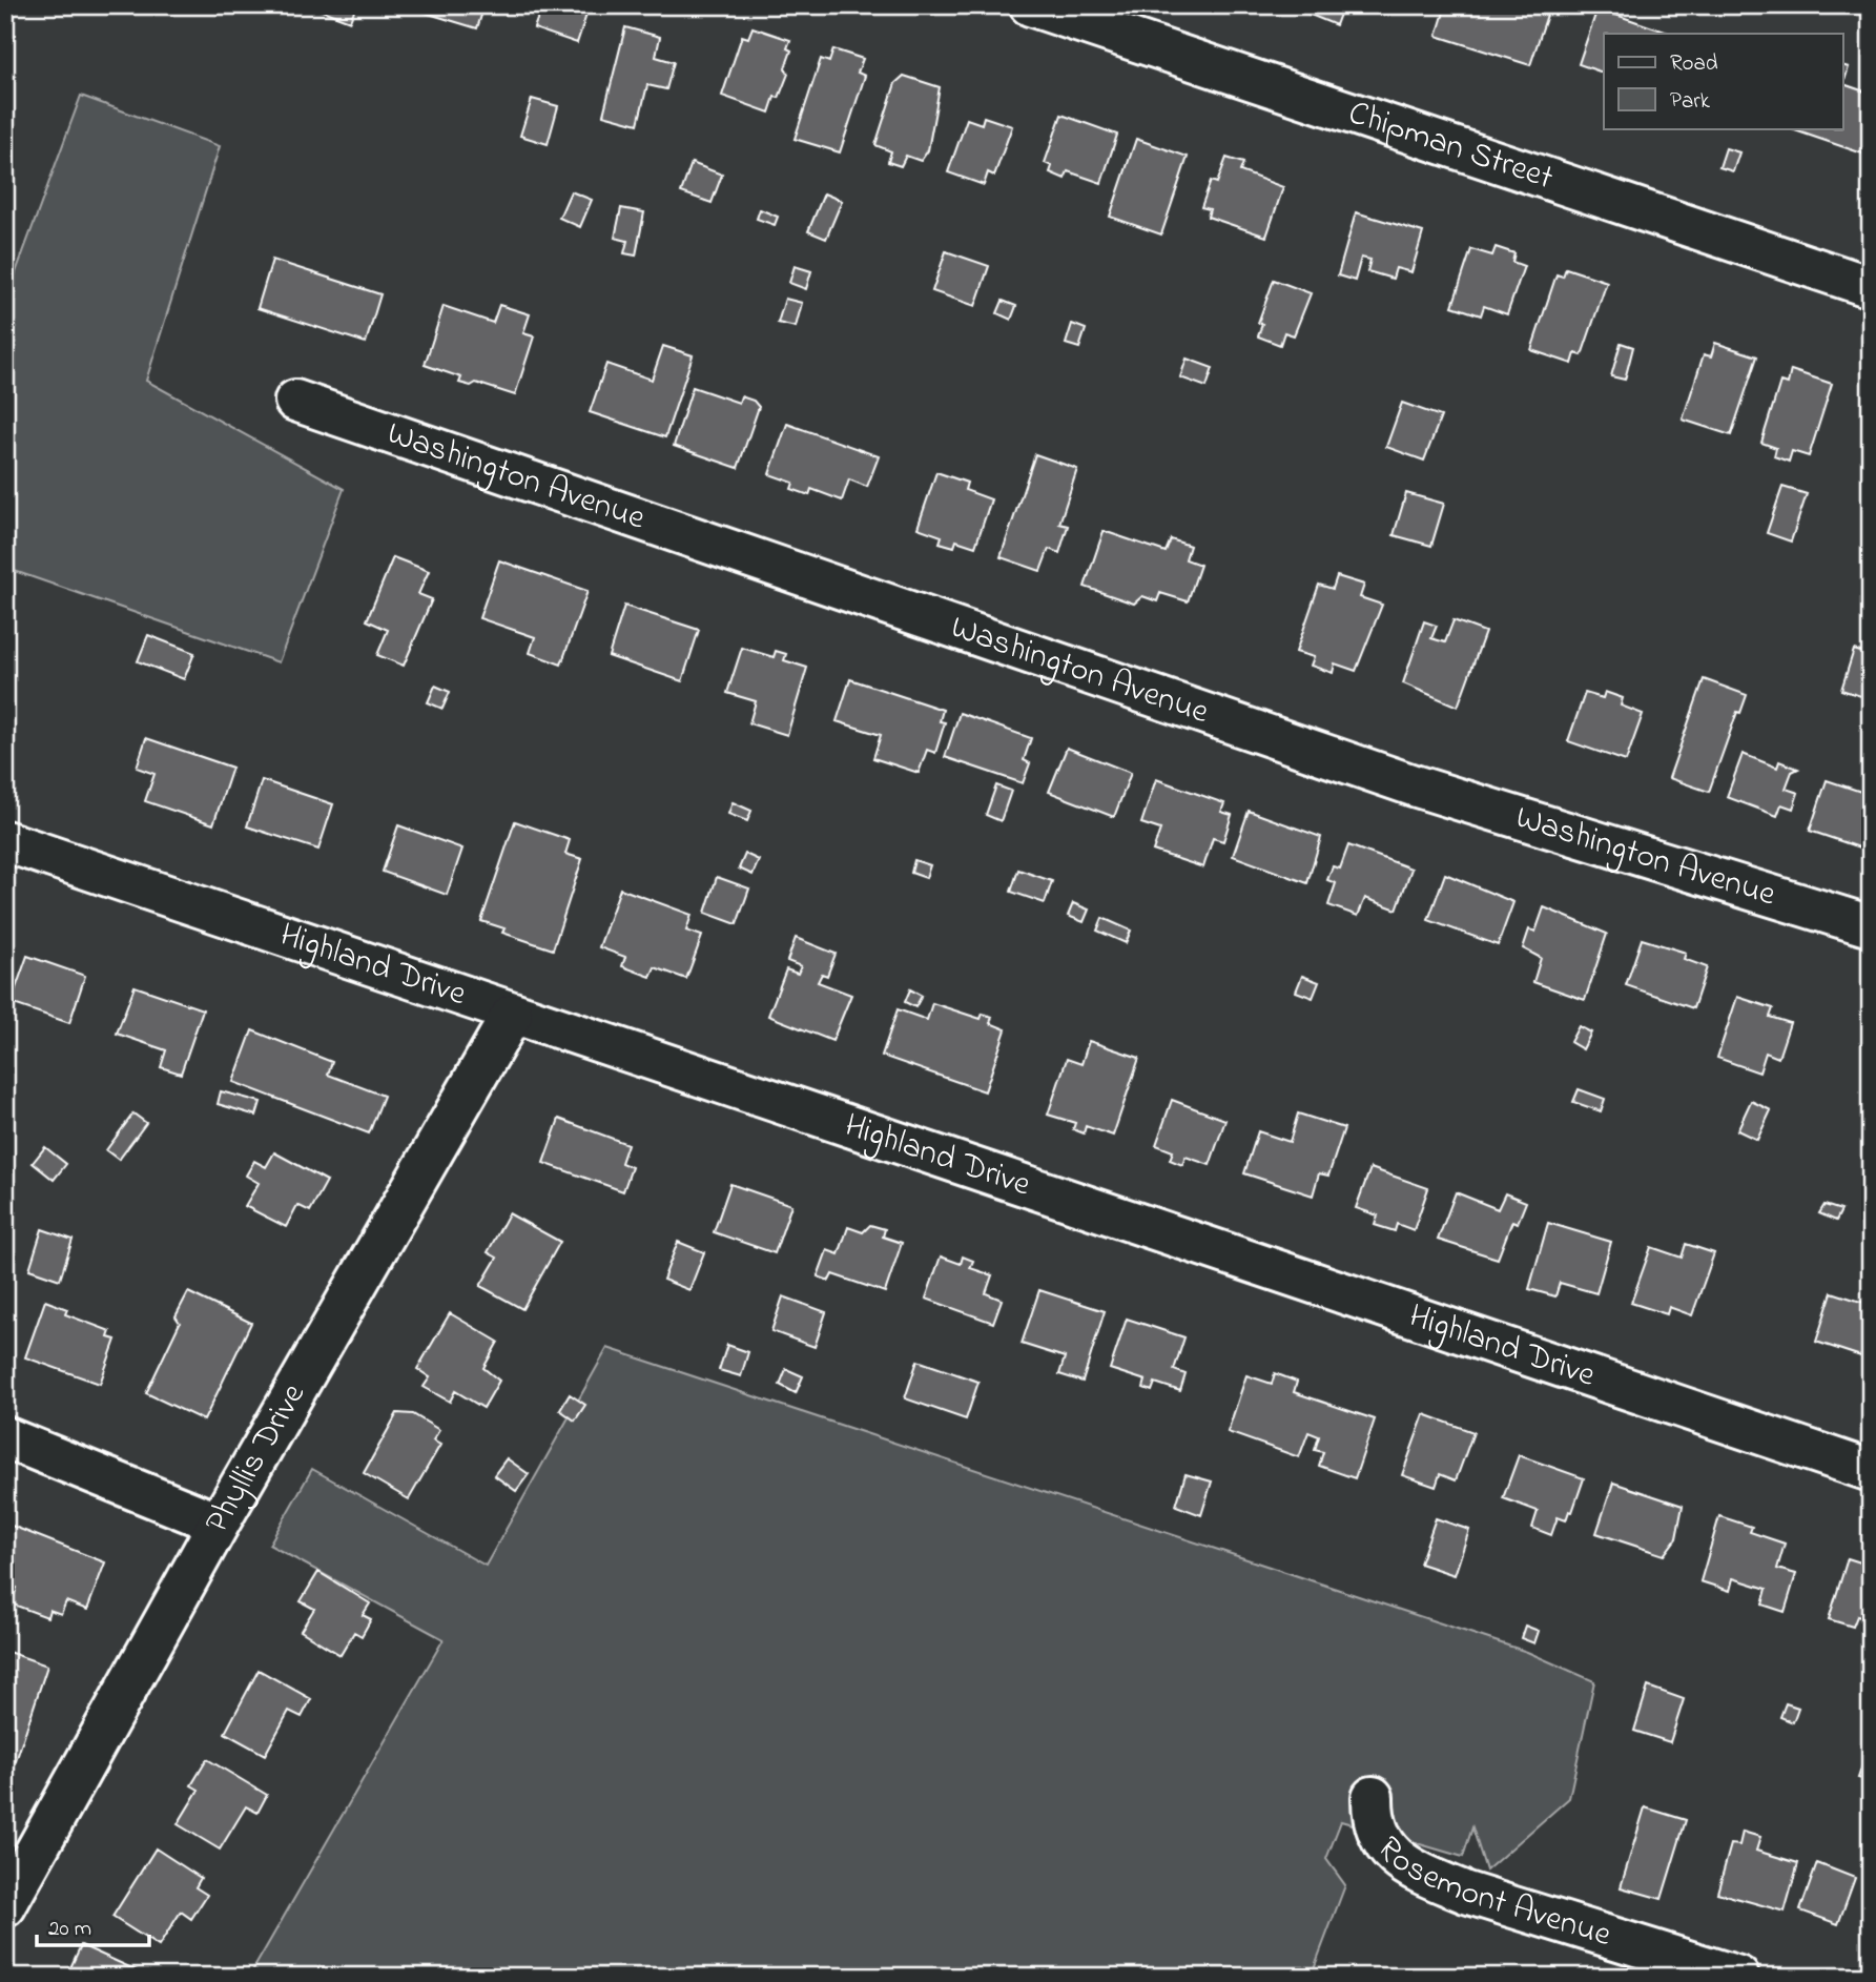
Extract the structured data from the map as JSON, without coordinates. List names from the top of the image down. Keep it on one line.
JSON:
{"streets":{"street":["Chipman Street","Washington Avenue","Highland Drive","Phyllis Drive","Rosemont Avenue"]},"crossings":[["Highland Drive","Phyllis Drive"]],"legend":["Road","Park"],"scale_bar":"20 m"}
